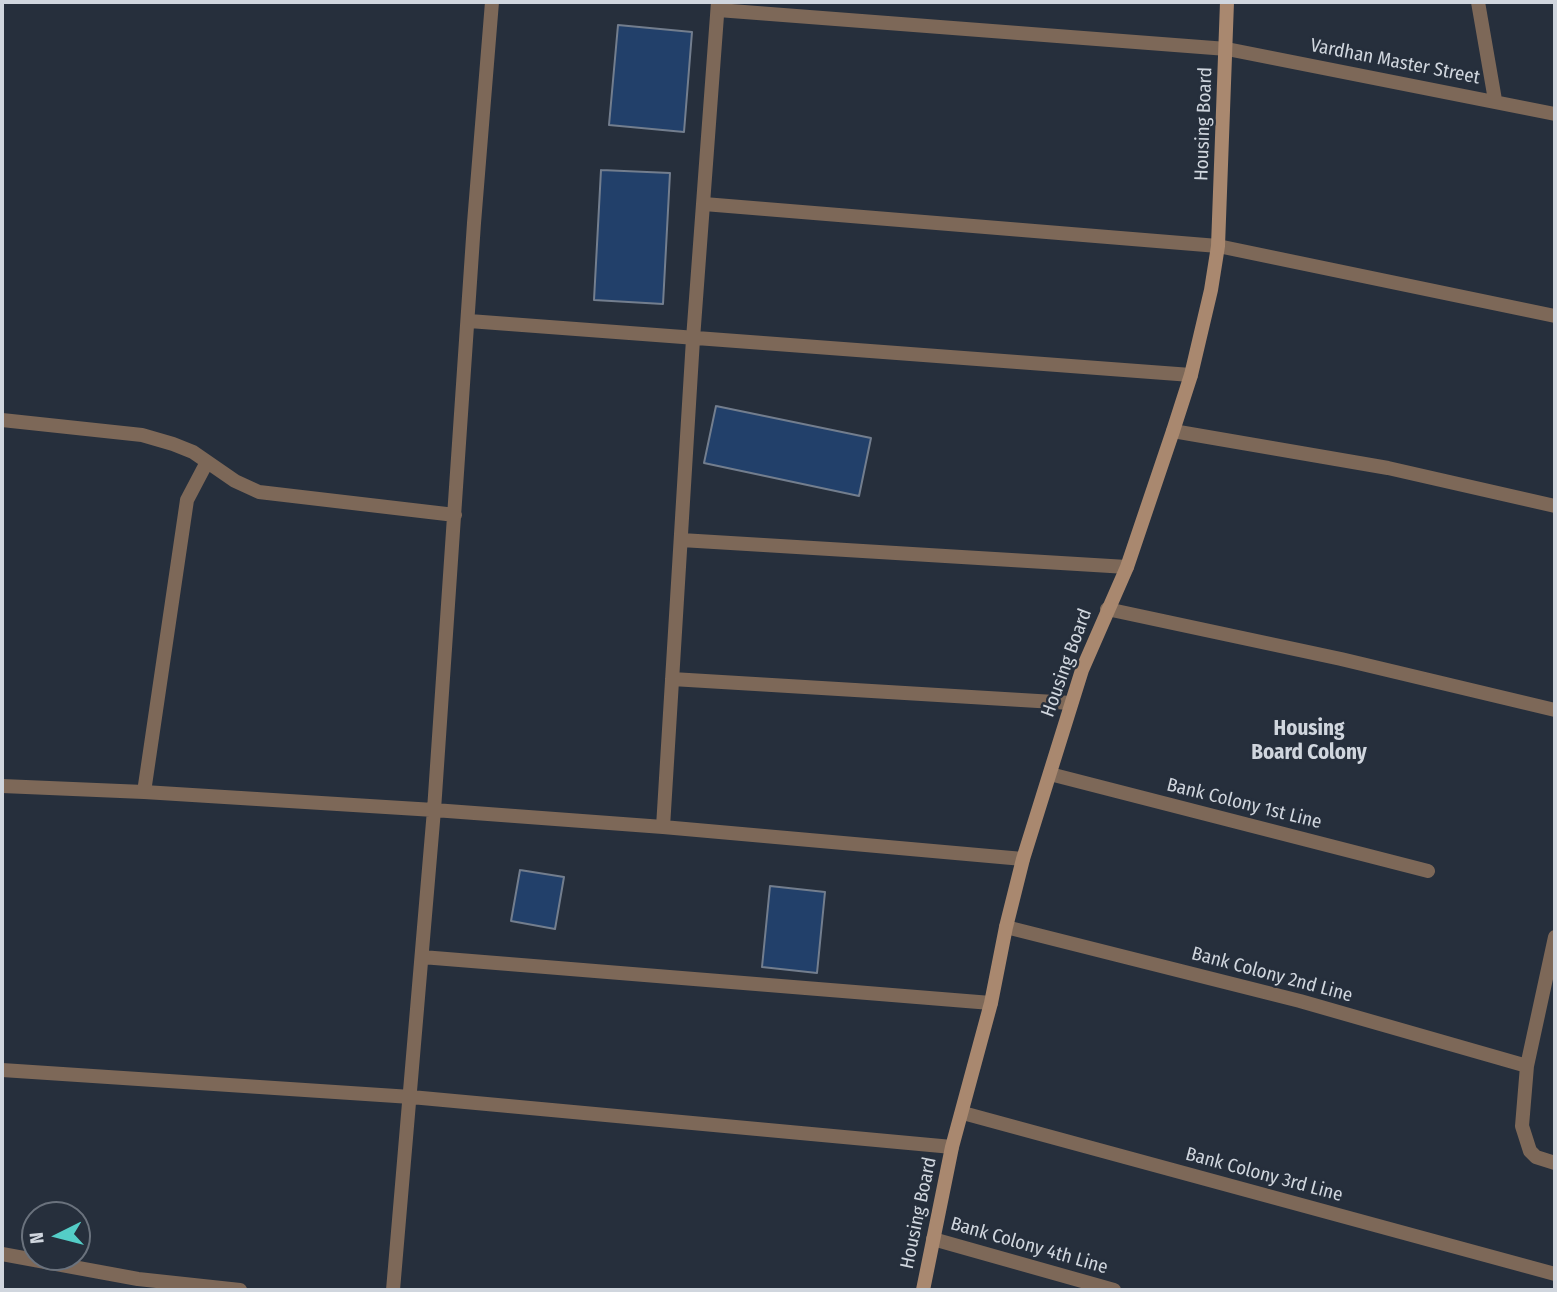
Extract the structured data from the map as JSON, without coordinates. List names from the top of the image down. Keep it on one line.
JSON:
{"streets":{"main road":["Housing Board"],"street":["Vardhan Master Street","Bank Colony 1st Line","Bank Colony 2nd Line","Bank Colony 3rd Line","Bank Colony 4th Line"]},"crossings":[["Vardhan Master Street","Housing Board"],["Housing Board","Bank Colony 1st Line"],["Housing Board","Bank Colony 2nd Line"],["Housing Board","Bank Colony 3rd Line"],["Housing Board","Bank Colony 4th Line"]],"districts":["Housing Board Colony"],"north":"left"}
